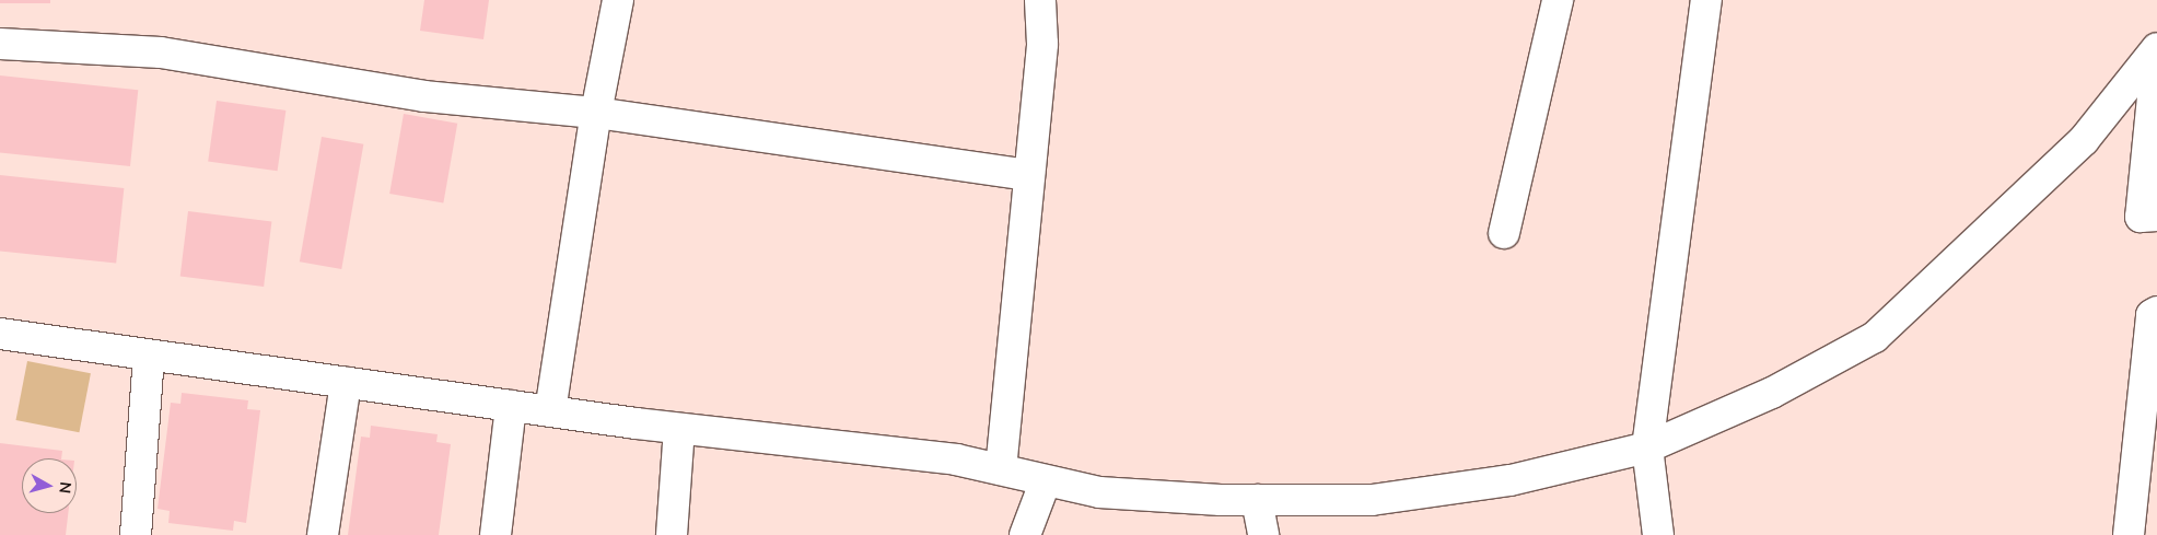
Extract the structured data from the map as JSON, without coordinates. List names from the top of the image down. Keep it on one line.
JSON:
{"north":"right"}
